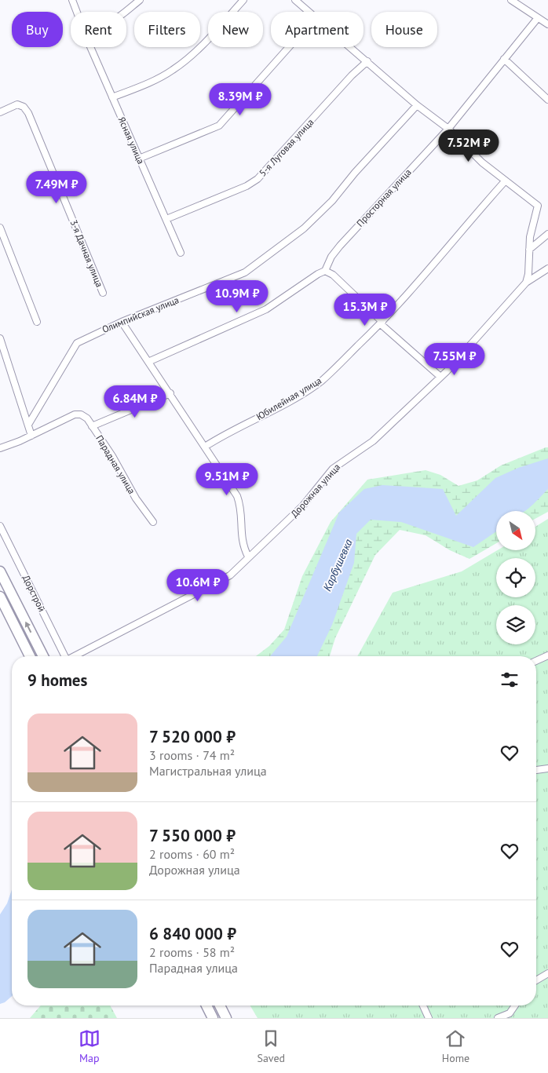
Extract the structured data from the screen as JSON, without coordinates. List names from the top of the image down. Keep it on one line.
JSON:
{"streets":{"street":["Ясная улица","5-я Луговая улица","Просторная улица","3-я Дачная улица","Олимпийская улица","Юбилейная улица","Парадная улица","Дорожная улица","Дорстрой"]},"crossings":[["Ясная улица","5-я Луговая улица"]],"water":["Карбушевка"],"north":"bottom right","page":{"chip":["Buy","Rent","Filters","New","Apartment","House"],"price":["8.39M ₽","7.52M ₽","7.49M ₽","10.9M ₽","15.3M ₽","7.55M ₽","6.84M ₽","9.51M ₽","10.6M ₽"],"heading":"9 homes","list":[{"name":"7 520 000 ₽","note":"3 rooms · 74 m² · Магистральная улица"},{"name":"7 550 000 ₽","note":"2 rooms · 60 m² · Дорожная улица"},{"name":"6 840 000 ₽","note":"2 rooms · 58 m² · Парадная улица"}],"tabs":["Map","Saved","Home"]}}
